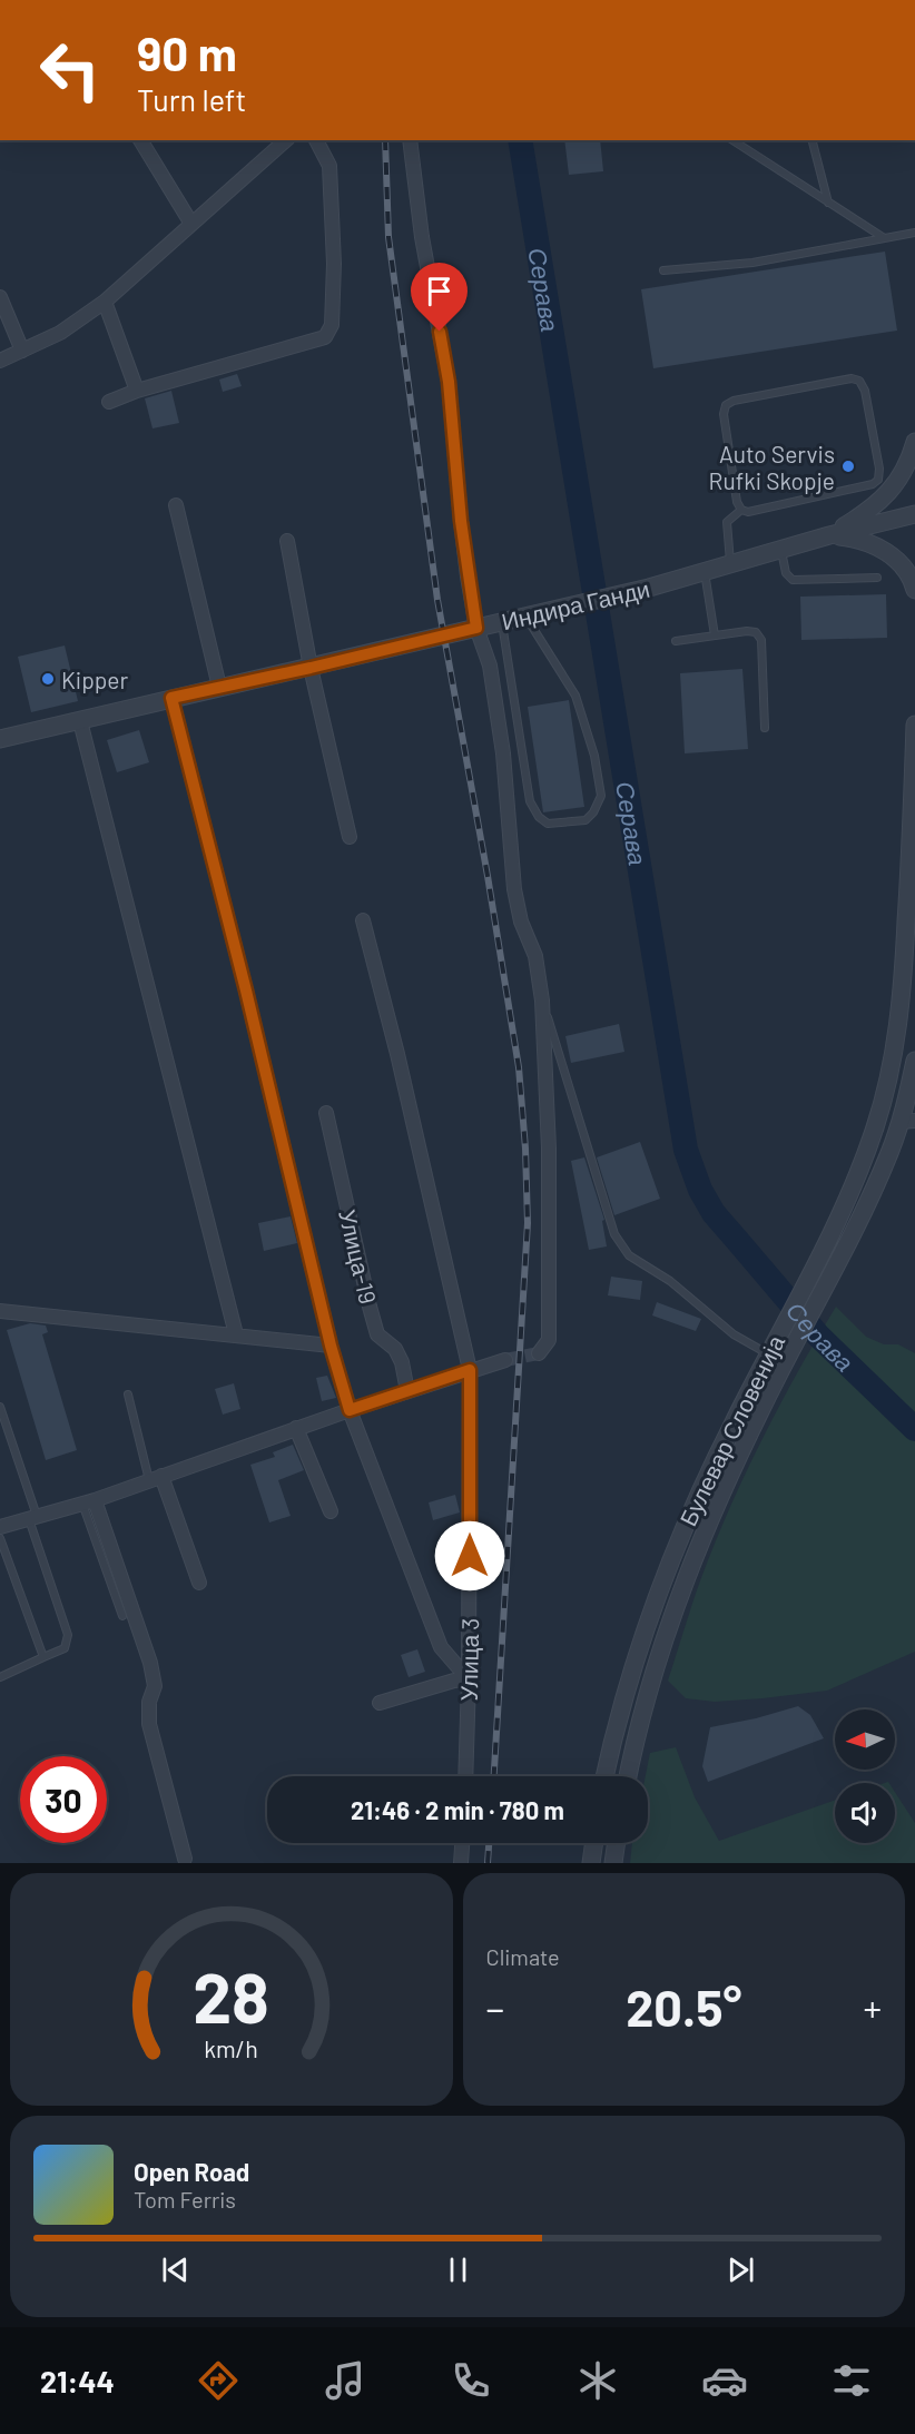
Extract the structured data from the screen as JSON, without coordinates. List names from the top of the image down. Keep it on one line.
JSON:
{"streets":{"street":["Индира Ганди","Улица-19","Булевар Словенија","Улица 3"]},"water":["Серава"],"places":["Auto Servis Rufki Skopje","Kipper"],"north":"left","page":{"turn":["90 m","Turn left"],"limit":"30","trip":"21:46 · 2 min · 780 m","tile":"Climate","heat":["−","20.5°","+"],"song":["Open Road","Tom Ferris"],"tabs":"21:44","gauge":["28","km/h"]}}
